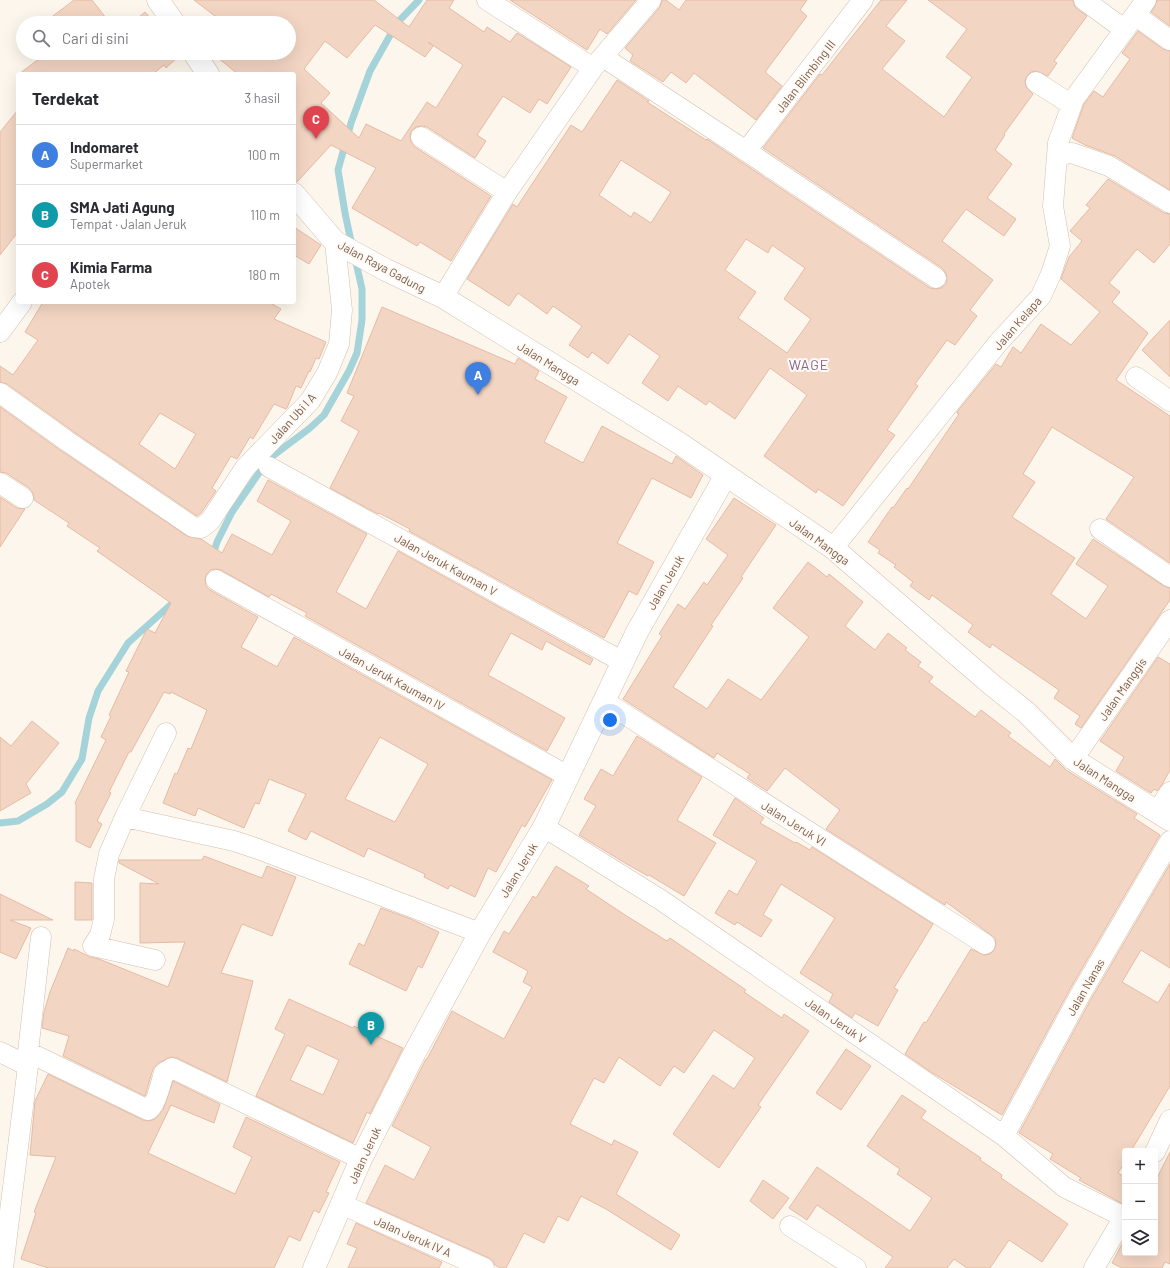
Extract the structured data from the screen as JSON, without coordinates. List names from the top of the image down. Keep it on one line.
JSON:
{"streets":{"street":["Jalan Blimbing III","Jalan Raya Gadung","Jalan Kelapa","Jalan Mangga","Jalan Ubi I A","Jalan Jeruk Kauman V","Jalan Jeruk","Jalan Jeruk Kauman IV","Jalan Manggis","Jalan Jeruk VI","Jalan Nanas","Jalan Jeruk V","Jalan Jeruk IV A"]},"crossings":[["Jalan Raya Gadung","Jalan Mangga"],["Jalan Raya Gadung","Jalan Ubi I A"],["Jalan Kelapa","Jalan Mangga"],["Jalan Mangga","Jalan Jeruk"],["Jalan Mangga","Jalan Manggis"],["Jalan Jeruk Kauman V","Jalan Jeruk"],["Jalan Jeruk","Jalan Jeruk Kauman IV"],["Jalan Jeruk","Jalan Jeruk VI"],["Jalan Jeruk","Jalan Jeruk V"],["Jalan Jeruk","Jalan Jeruk IV A"],["Jalan Nanas","Jalan Jeruk V"]],"districts":["WAGE"],"page":{"search":"Cari di sini","heading":["Terdekat","3 hasil"],"pins":["C","A","B"],"list":[{"mark":"A","name":"Indomaret","note":"Supermarket","value":"100 m"},{"mark":"B","name":"SMA Jati Agung","note":"Tempat · Jalan Jeruk","value":"110 m"},{"mark":"C","name":"Kimia Farma","note":"Apotek","value":"180 m"}],"map_buttons":["+","−"]}}
